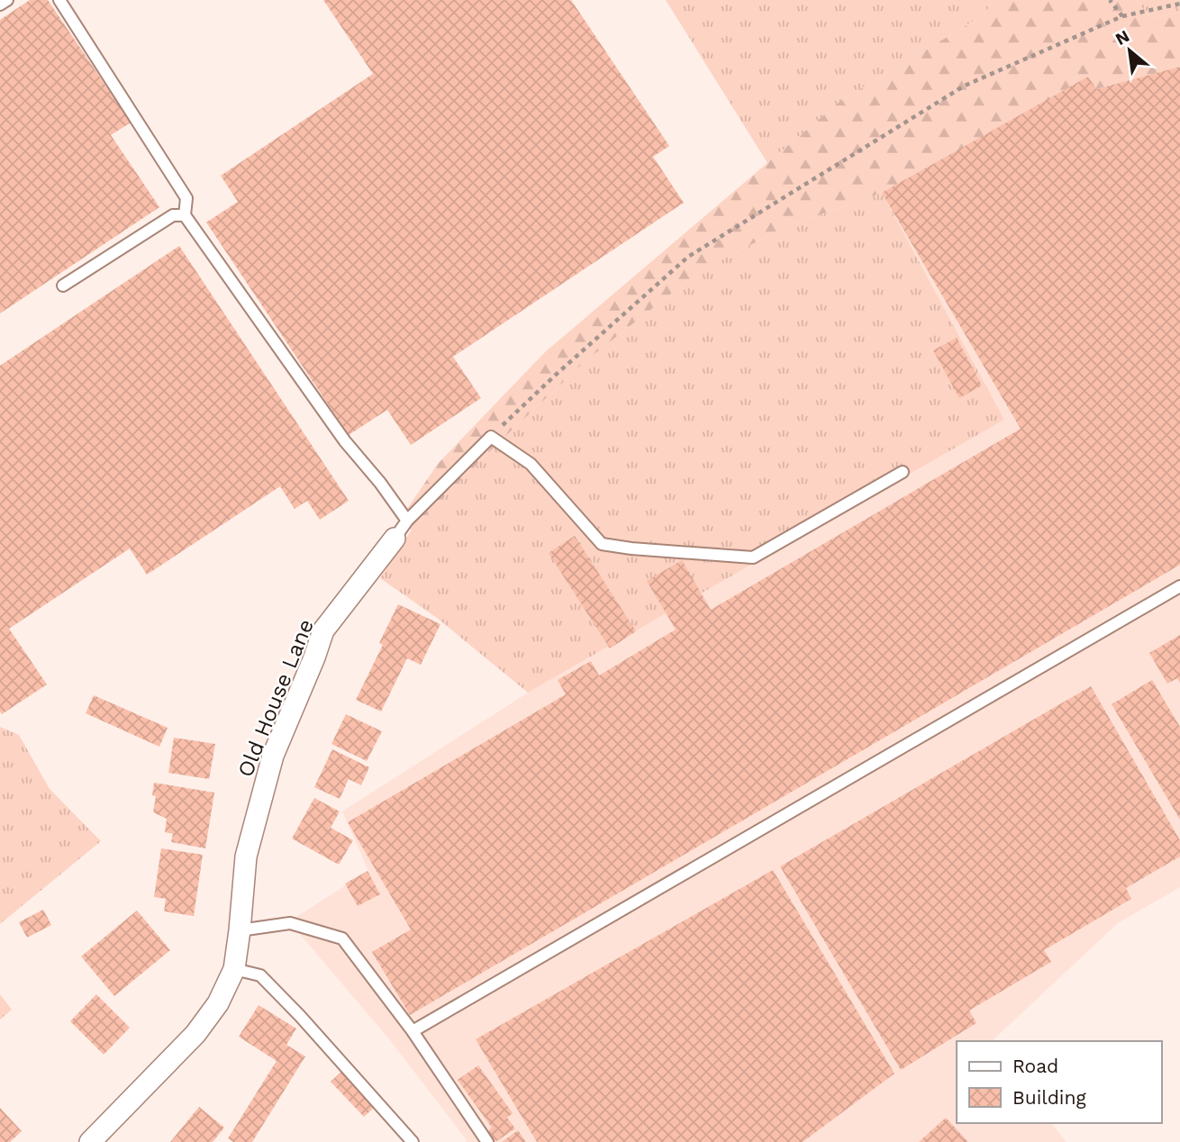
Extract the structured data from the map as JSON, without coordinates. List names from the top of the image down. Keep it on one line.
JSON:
{"streets":{"street":["Old House Lane"]},"legend":["Road","Building"],"north":"top left"}
